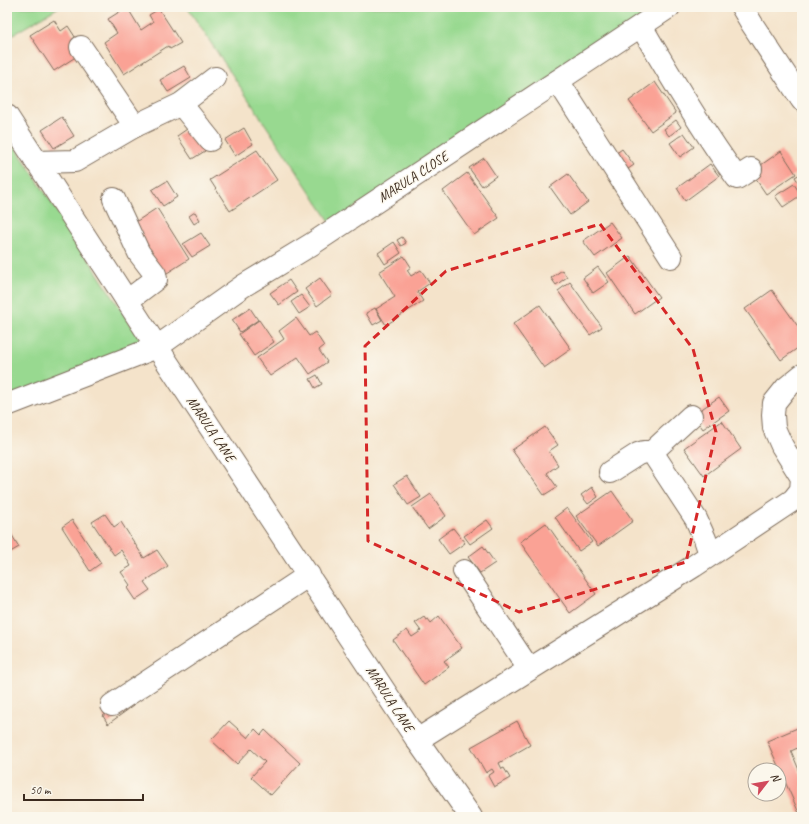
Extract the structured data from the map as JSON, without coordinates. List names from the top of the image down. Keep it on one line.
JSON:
{"streets":{"street":["MARULA CLOSE","MARULA LANE"]},"crossings":[["MARULA CLOSE","MARULA LANE"]],"scale_bar":"50 m","north":"top right"}
